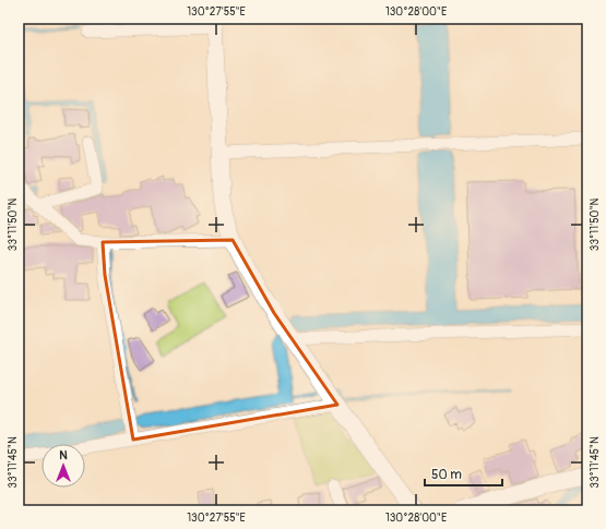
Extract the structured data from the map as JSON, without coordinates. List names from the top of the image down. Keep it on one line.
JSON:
{"scale_bar":"50 m","north":"top","coordinates":["130°27'55\"E","130°28'00\"E","33°11'50\"N","33°11'45\"N"]}
